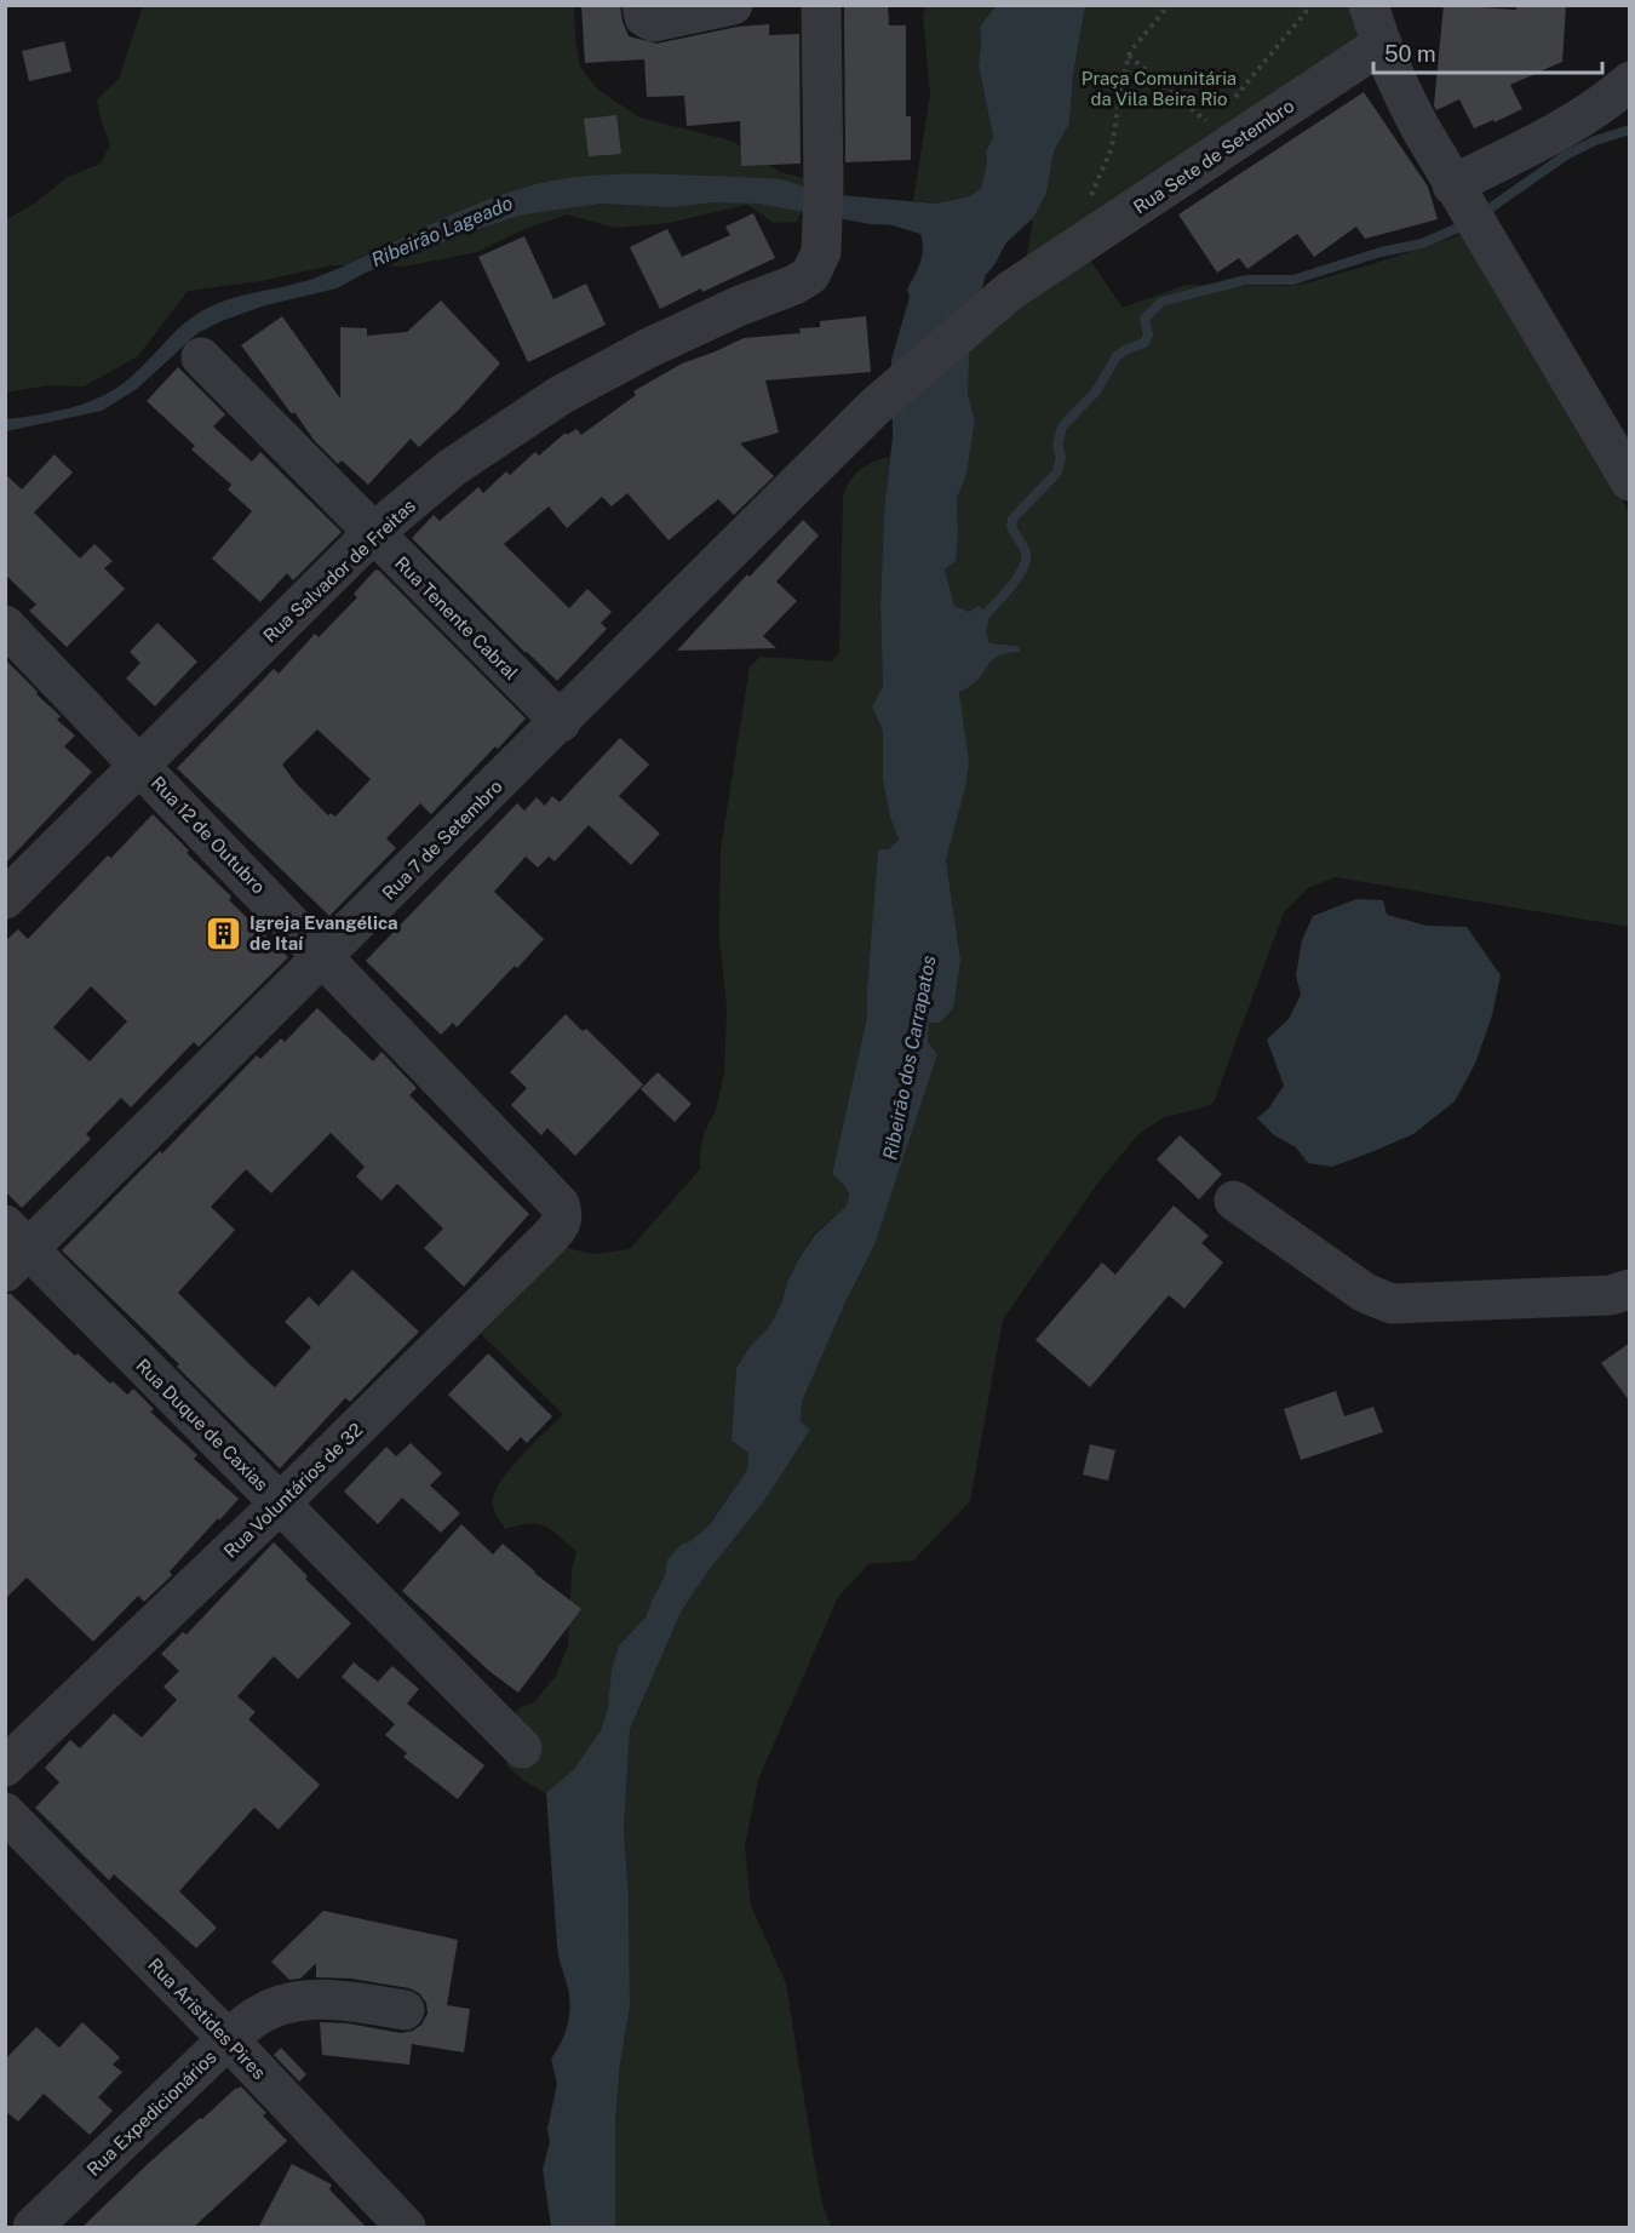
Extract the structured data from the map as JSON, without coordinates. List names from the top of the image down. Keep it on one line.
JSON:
{"streets":{"street":["Rua Sete de Setembro","Rua Salvador de Freitas","Rua Tenente Cabral","Rua 12 de Outubro","Rua 7 de Setembro","Rua Duque de Caxias","Rua Voluntários de 32","Rua Aristides Pires","Rua Expedicionários"]},"crossings":[["Rua Sete de Setembro","Rua 7 de Setembro"],["Rua Salvador de Freitas","Rua Tenente Cabral"],["Rua Salvador de Freitas","Rua 12 de Outubro"],["Rua Tenente Cabral","Rua 7 de Setembro"],["Rua 12 de Outubro","Rua 7 de Setembro"],["Rua 12 de Outubro","Rua Voluntários de 32"],["Rua 7 de Setembro","Rua Duque de Caxias"],["Rua Duque de Caxias","Rua Voluntários de 32"],["Rua Aristides Pires","Rua Expedicionários"]],"water":["Ribeirão Lageado","Ribeirão dos Carrapatos"],"parks":["Praça Comunitária da Vila Beira Rio"],"places":{"building":["Igreja Evangélica de Itaí"]},"scale_bar":"50 m"}
